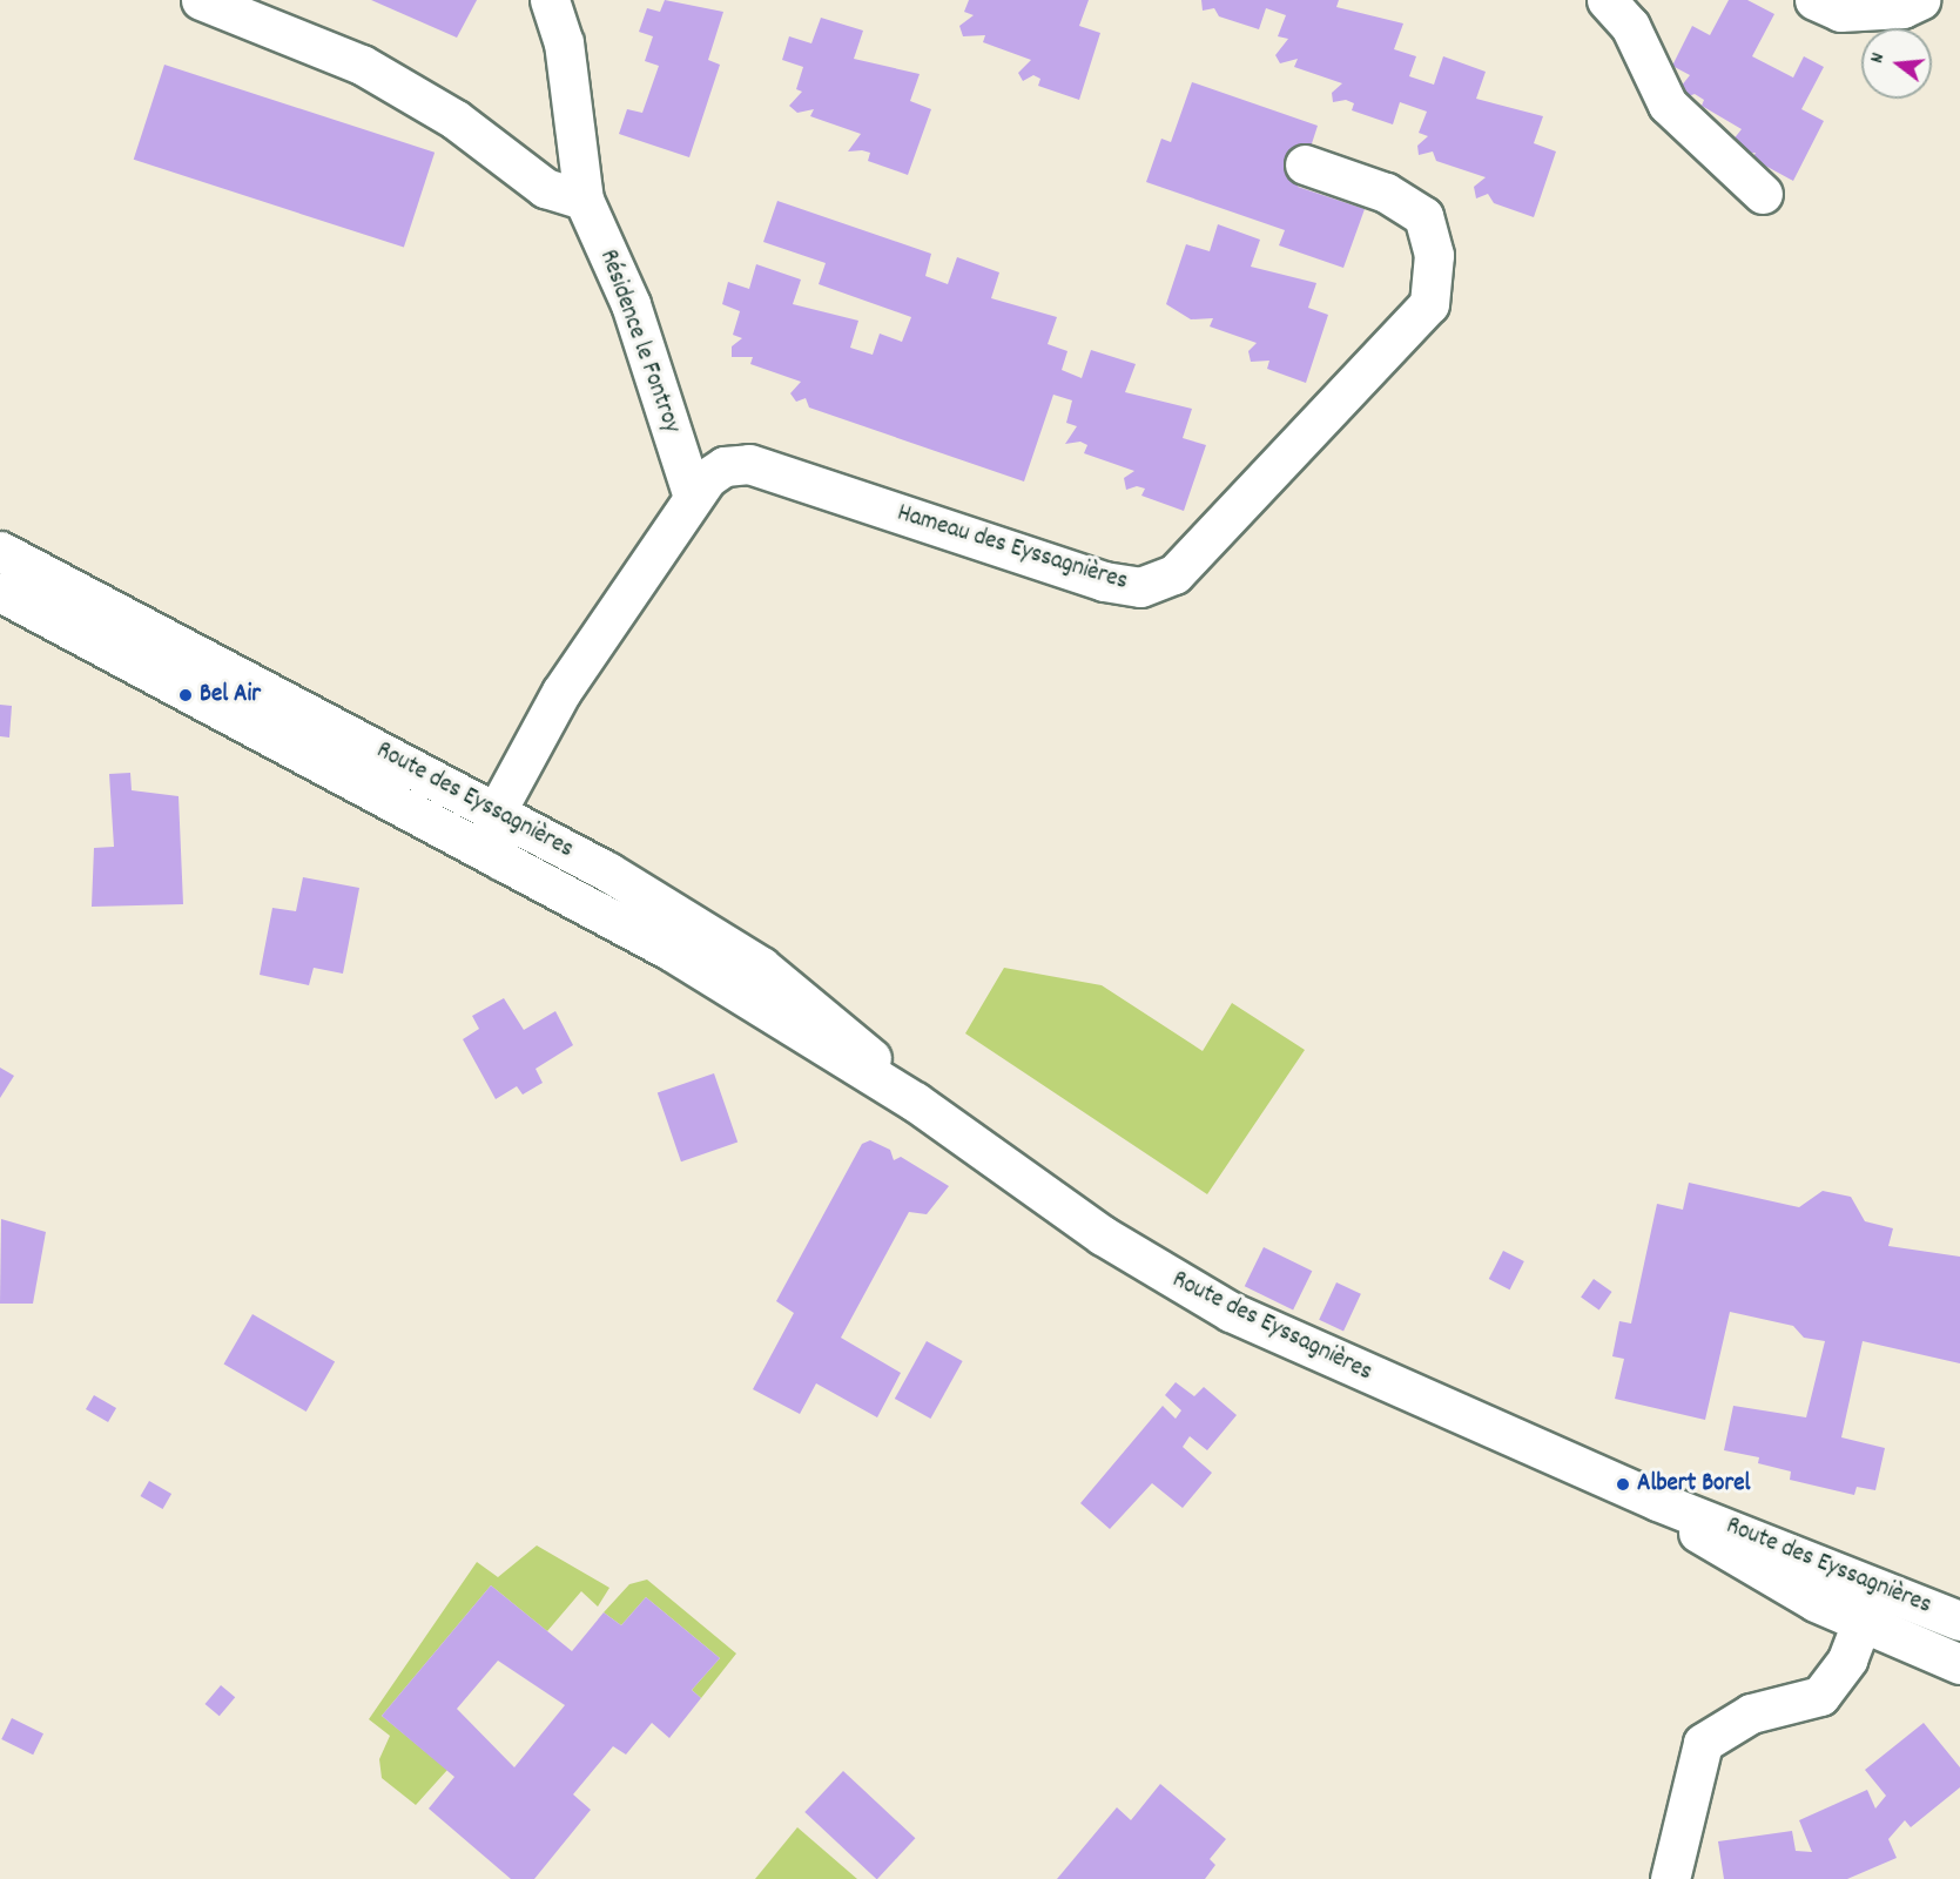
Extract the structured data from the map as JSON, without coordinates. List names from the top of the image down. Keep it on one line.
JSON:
{"streets":{"main road":["Résidence le Fontroy","Hameau des Eyssagnières","Route des Eyssagnières"]},"crossings":[["Résidence le Fontroy","Hameau des Eyssagnières"],["Hameau des Eyssagnières","Route des Eyssagnières"]],"places":["Bel Air","Albert Borel"],"north":"left"}
